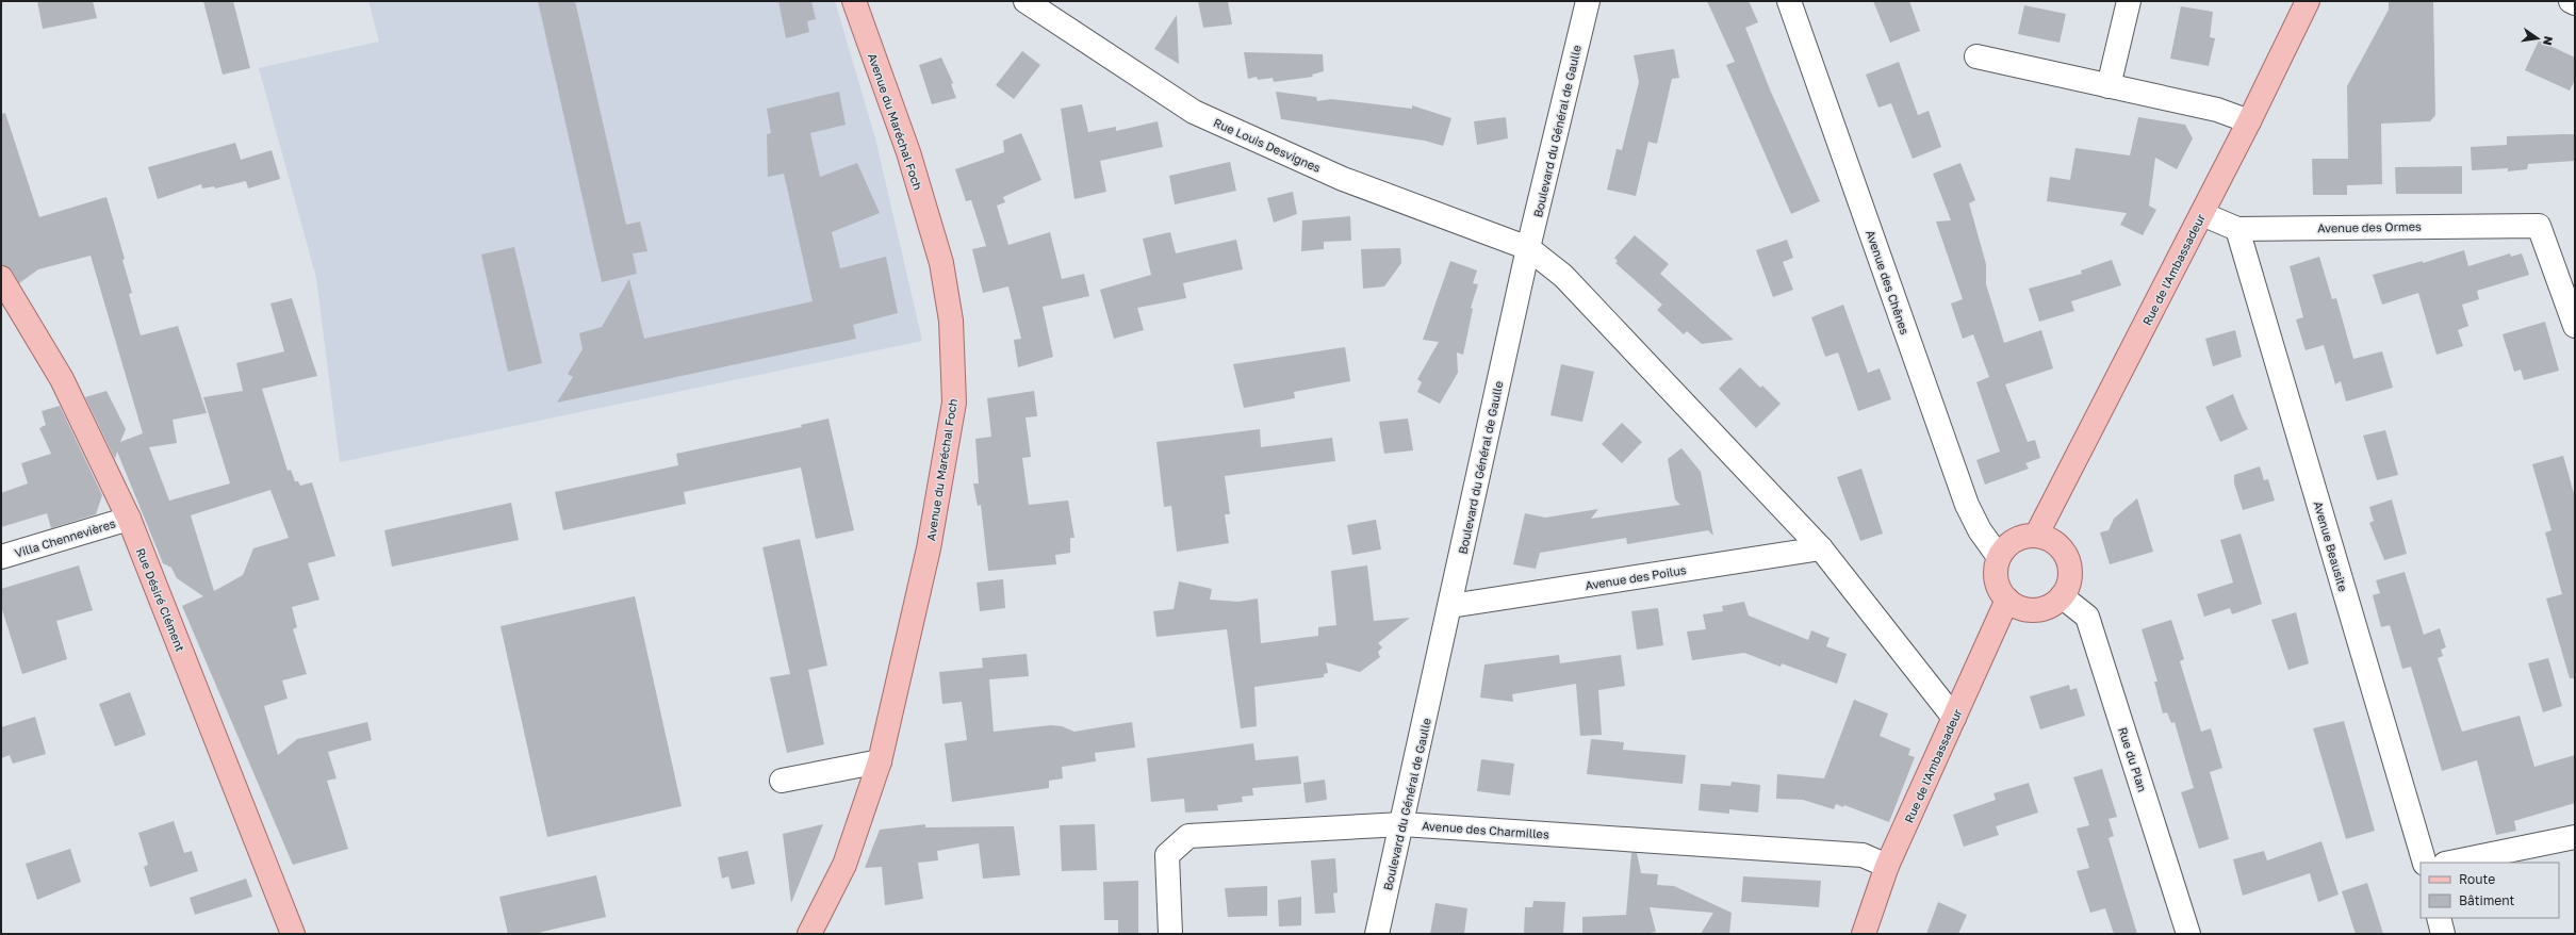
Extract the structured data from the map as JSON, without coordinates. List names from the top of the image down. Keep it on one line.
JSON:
{"streets":{"main road":["Avenue du Maréchal Foch","Rue de l'Ambassadeur","Rue Désiré Clément"],"street":["Boulevard du Général de Gaulle","Rue Louis Desvignes","Avenue des Ormes","Avenue des Chênes","Villa Chennevières","Avenue Beausite","Avenue des Poilus","Rue du Plan","Avenue des Charmilles"]},"crossings":[["Boulevard du Général de Gaulle","Rue Louis Desvignes"],["Boulevard du Général de Gaulle","Avenue des Poilus"],["Boulevard du Général de Gaulle","Avenue des Charmilles"],["Rue Louis Desvignes","Rue de l'Ambassadeur"],["Rue Louis Desvignes","Avenue des Poilus"],["Avenue des Ormes","Rue de l'Ambassadeur"],["Avenue des Ormes","Avenue Beausite"],["Rue de l'Ambassadeur","Avenue des Chênes"],["Rue de l'Ambassadeur","Rue du Plan"],["Rue de l'Ambassadeur","Avenue des Charmilles"],["Avenue des Chênes","Rue du Plan"],["Villa Chennevières","Rue Désiré Clément"]],"legend":["Route","Bâtiment"],"north":"right"}
